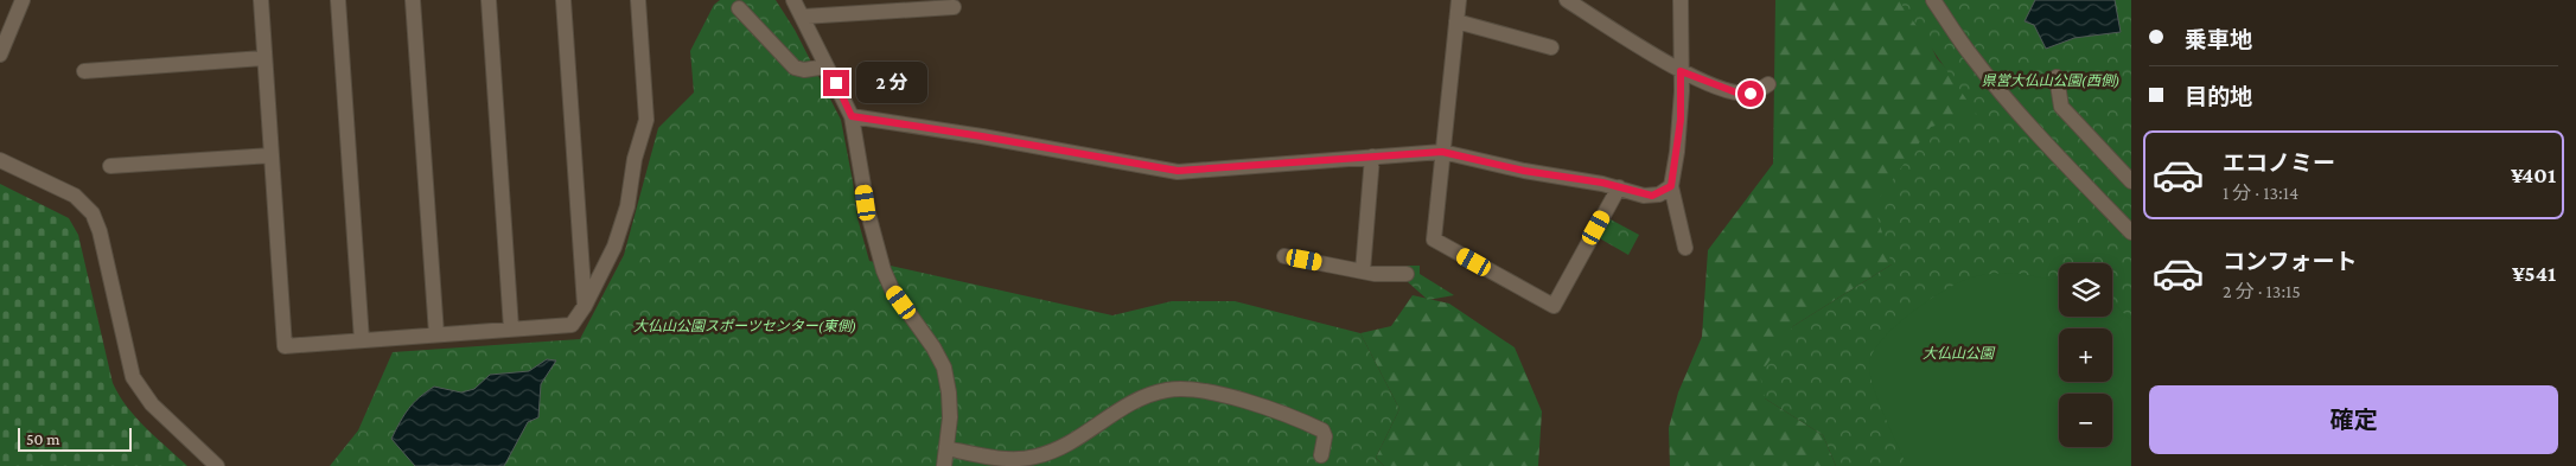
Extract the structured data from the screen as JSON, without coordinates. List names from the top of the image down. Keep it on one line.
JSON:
{"parks":["県営大仏山公園(西側)","大仏山公園スポーツセンター(東側)","大仏山公園"],"scale_bar":"50 m","page":{"banner":["乗車地","目的地"],"bubble":"2 分","list":[{"name":"エコノミー","note":"1 分 · 13:14","value":"¥401"},{"name":"コンフォート","note":"2 分 · 13:15","value":"¥541"}],"map_buttons":["+","−"],"buttons":"確定","scale":"50 m"}}
